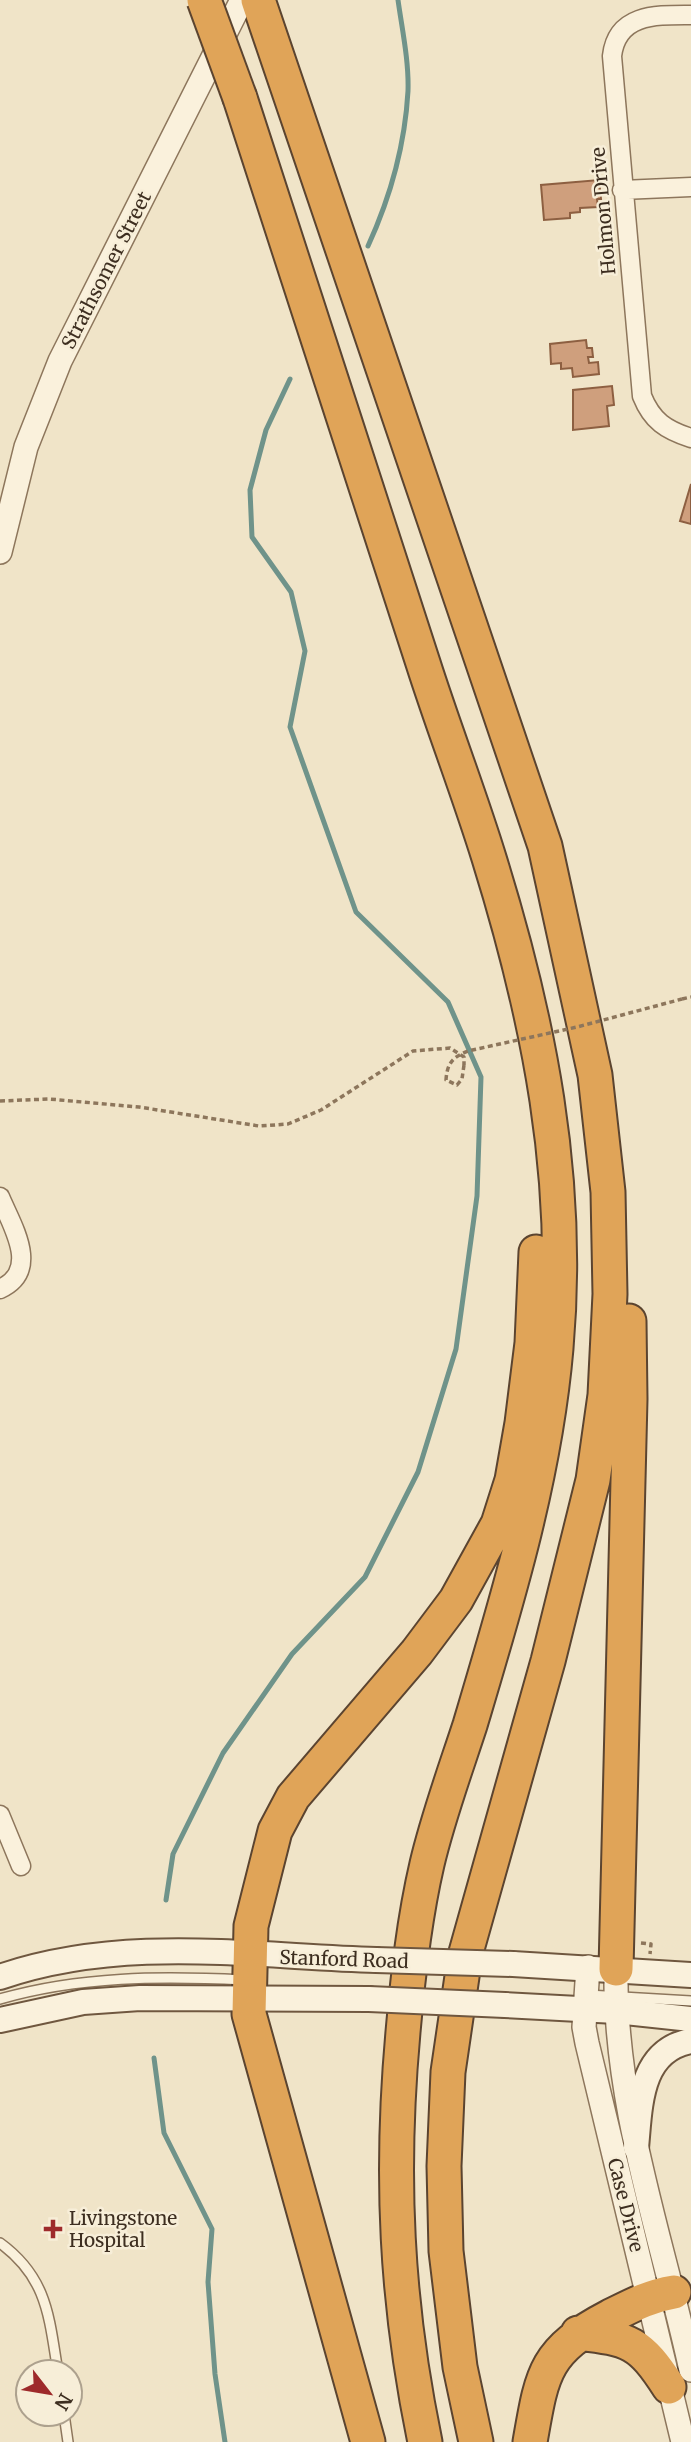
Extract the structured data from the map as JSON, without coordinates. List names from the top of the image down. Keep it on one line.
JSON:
{"streets":{"main road":["Stanford Road"],"street":["Holmon Drive","Strathsomer Street","Case Drive"]},"crossings":[["Stanford Road","Case Drive"]],"places":{"health":["Livingstone Hospital"]},"north":"bottom right"}
